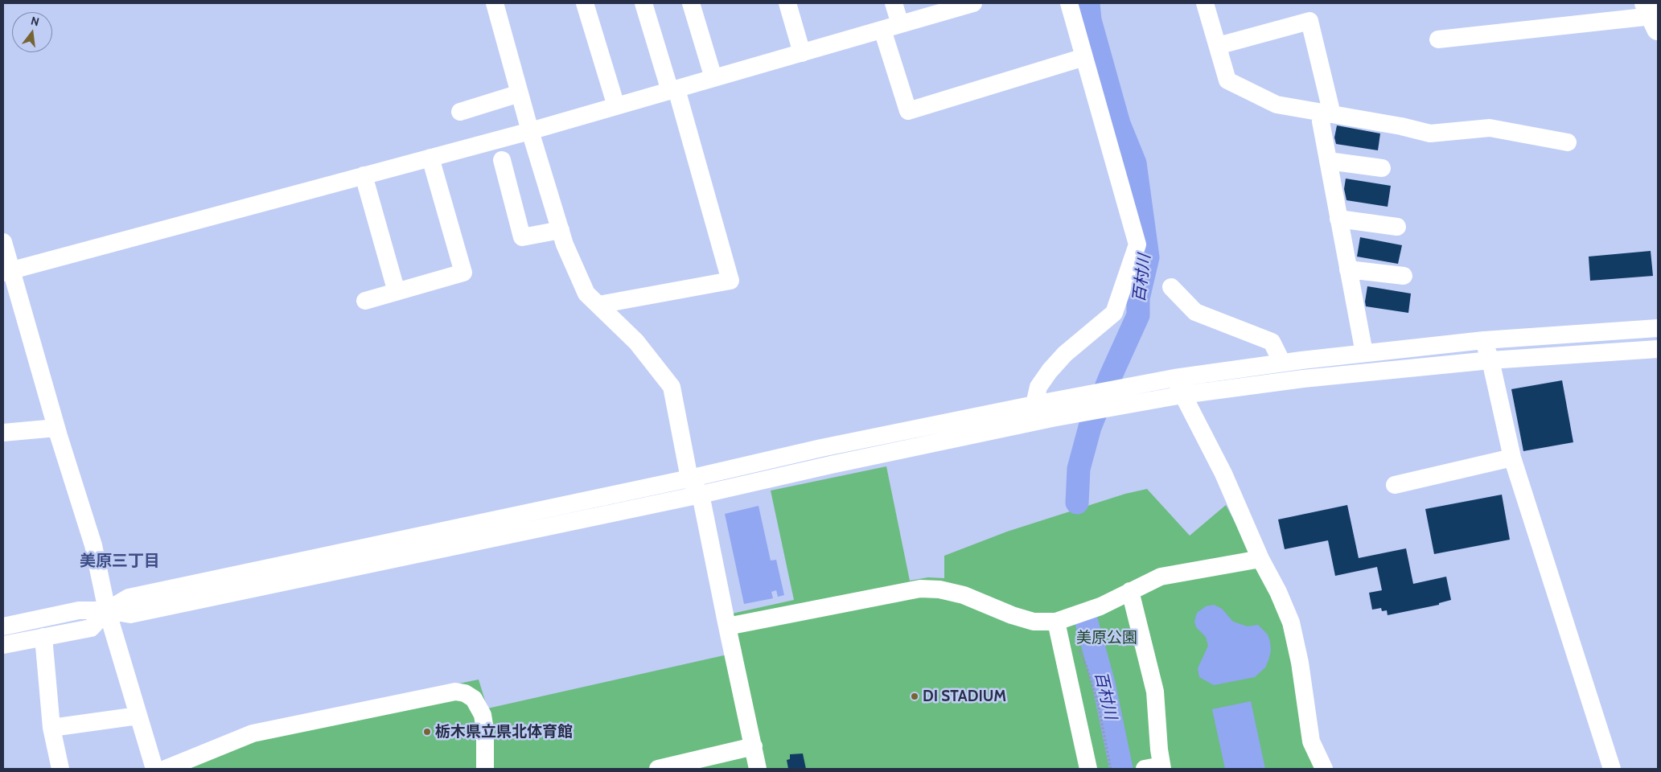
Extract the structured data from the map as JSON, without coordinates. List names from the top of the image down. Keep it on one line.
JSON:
{"districts":["美原三丁目"],"water":["百村川"],"parks":["美原公園"],"places":["DI STADIUM","栃木県立県北体育館"],"north":"top"}
